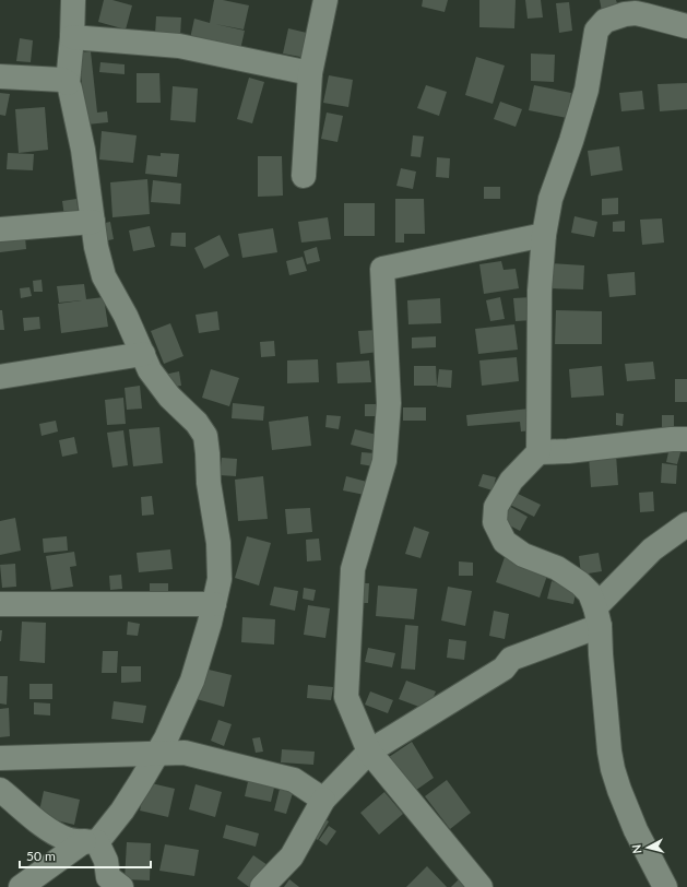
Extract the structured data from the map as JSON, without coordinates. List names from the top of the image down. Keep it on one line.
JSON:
{"scale_bar":"50 m","north":"left"}
